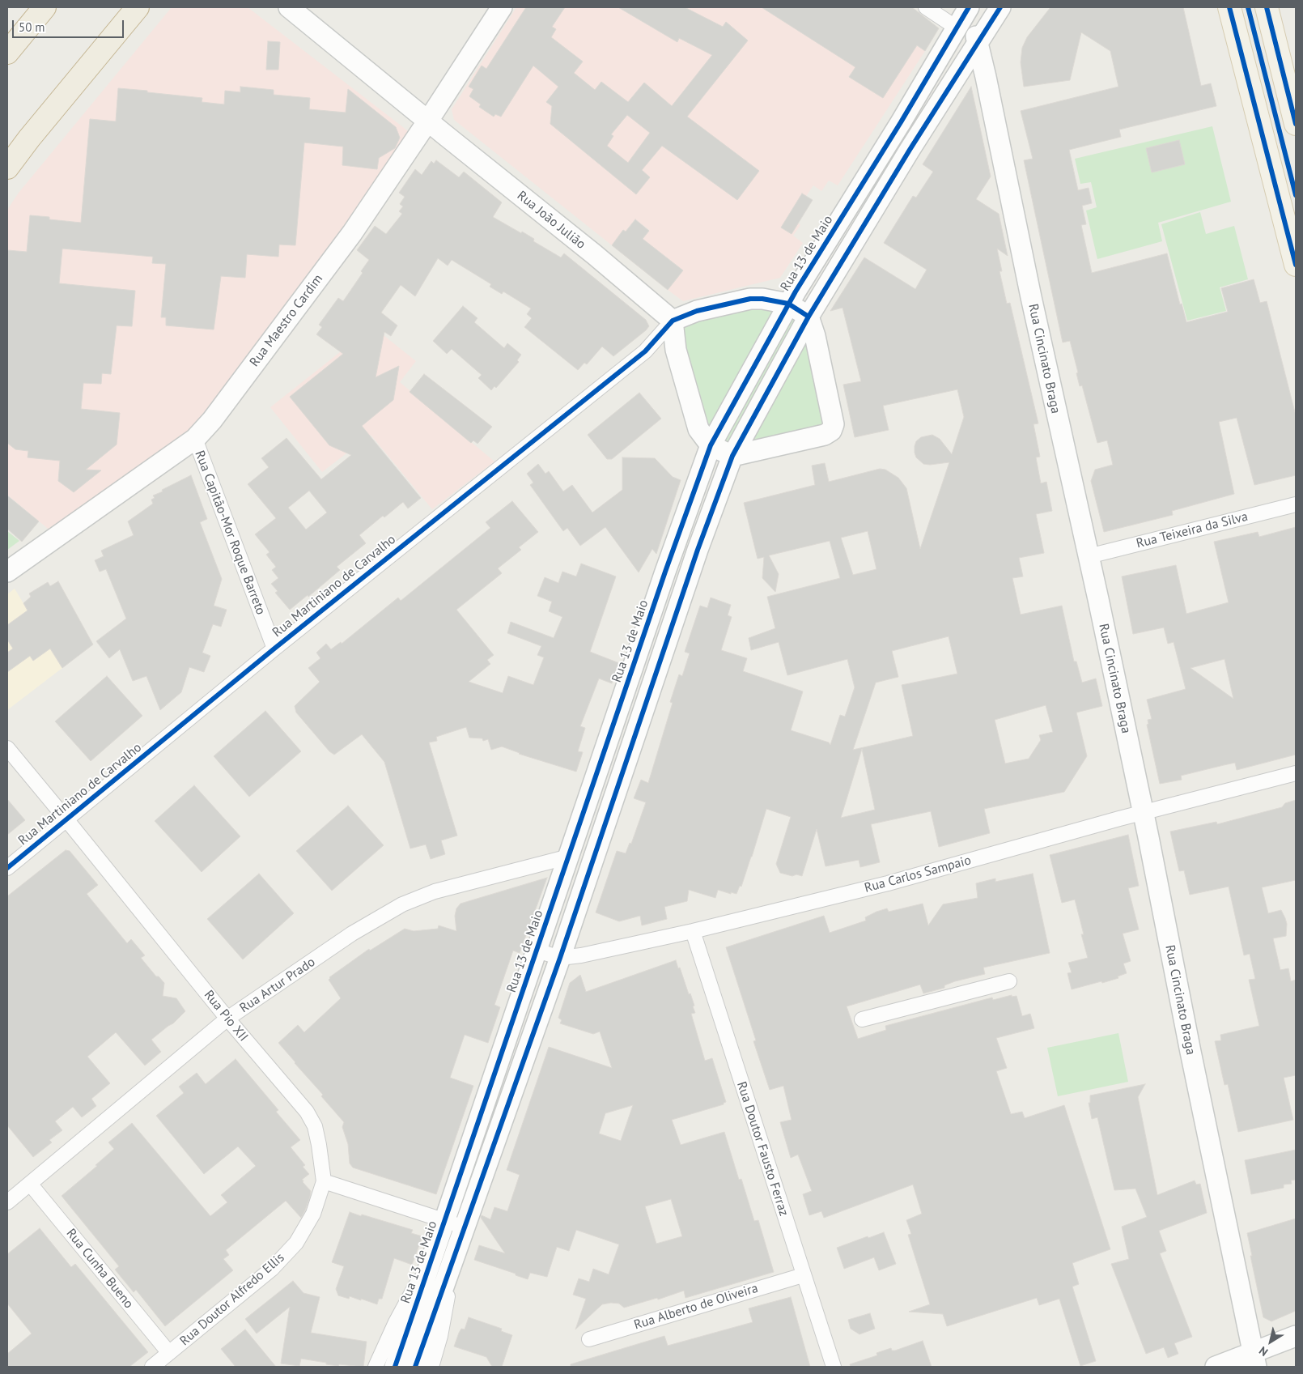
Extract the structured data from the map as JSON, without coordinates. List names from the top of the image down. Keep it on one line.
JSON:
{"streets":{"main road":["Rua João Julião","Rua 13 de Maio","Rua Maestro Cardim","Rua Cincinato Braga"],"street":["Rua Teixeira da Silva","Rua Capitão-Mor Roque Barreto","Rua Martiniano de Carvalho","Rua Carlos Sampaio","Rua Artur Prado","Rua Pio XII","Rua Doutor Fausto Ferraz","Rua Cunha Bueno","Rua Doutor Alfredo Ellis","Rua Alberto de Oliveira"]},"crossings":[["Rua João Julião","Rua Maestro Cardim"],["Rua João Julião","Rua Martiniano de Carvalho"],["Rua 13 de Maio","Rua Cincinato Braga"],["Rua 13 de Maio","Rua Carlos Sampaio"],["Rua 13 de Maio","Rua Artur Prado"],["Rua Maestro Cardim","Rua Capitão-Mor Roque Barreto"],["Rua Cincinato Braga","Rua Teixeira da Silva"],["Rua Cincinato Braga","Rua Carlos Sampaio"],["Rua Capitão-Mor Roque Barreto","Rua Martiniano de Carvalho"],["Rua Martiniano de Carvalho","Rua Pio XII"],["Rua Carlos Sampaio","Rua Doutor Fausto Ferraz"],["Rua Artur Prado","Rua Pio XII"],["Rua Artur Prado","Rua Cunha Bueno"],["Rua Pio XII","Rua Doutor Alfredo Ellis"],["Rua Doutor Fausto Ferraz","Rua Alberto de Oliveira"],["Rua Cunha Bueno","Rua Doutor Alfredo Ellis"]],"scale_bar":"50 m","north":"bottom left"}
